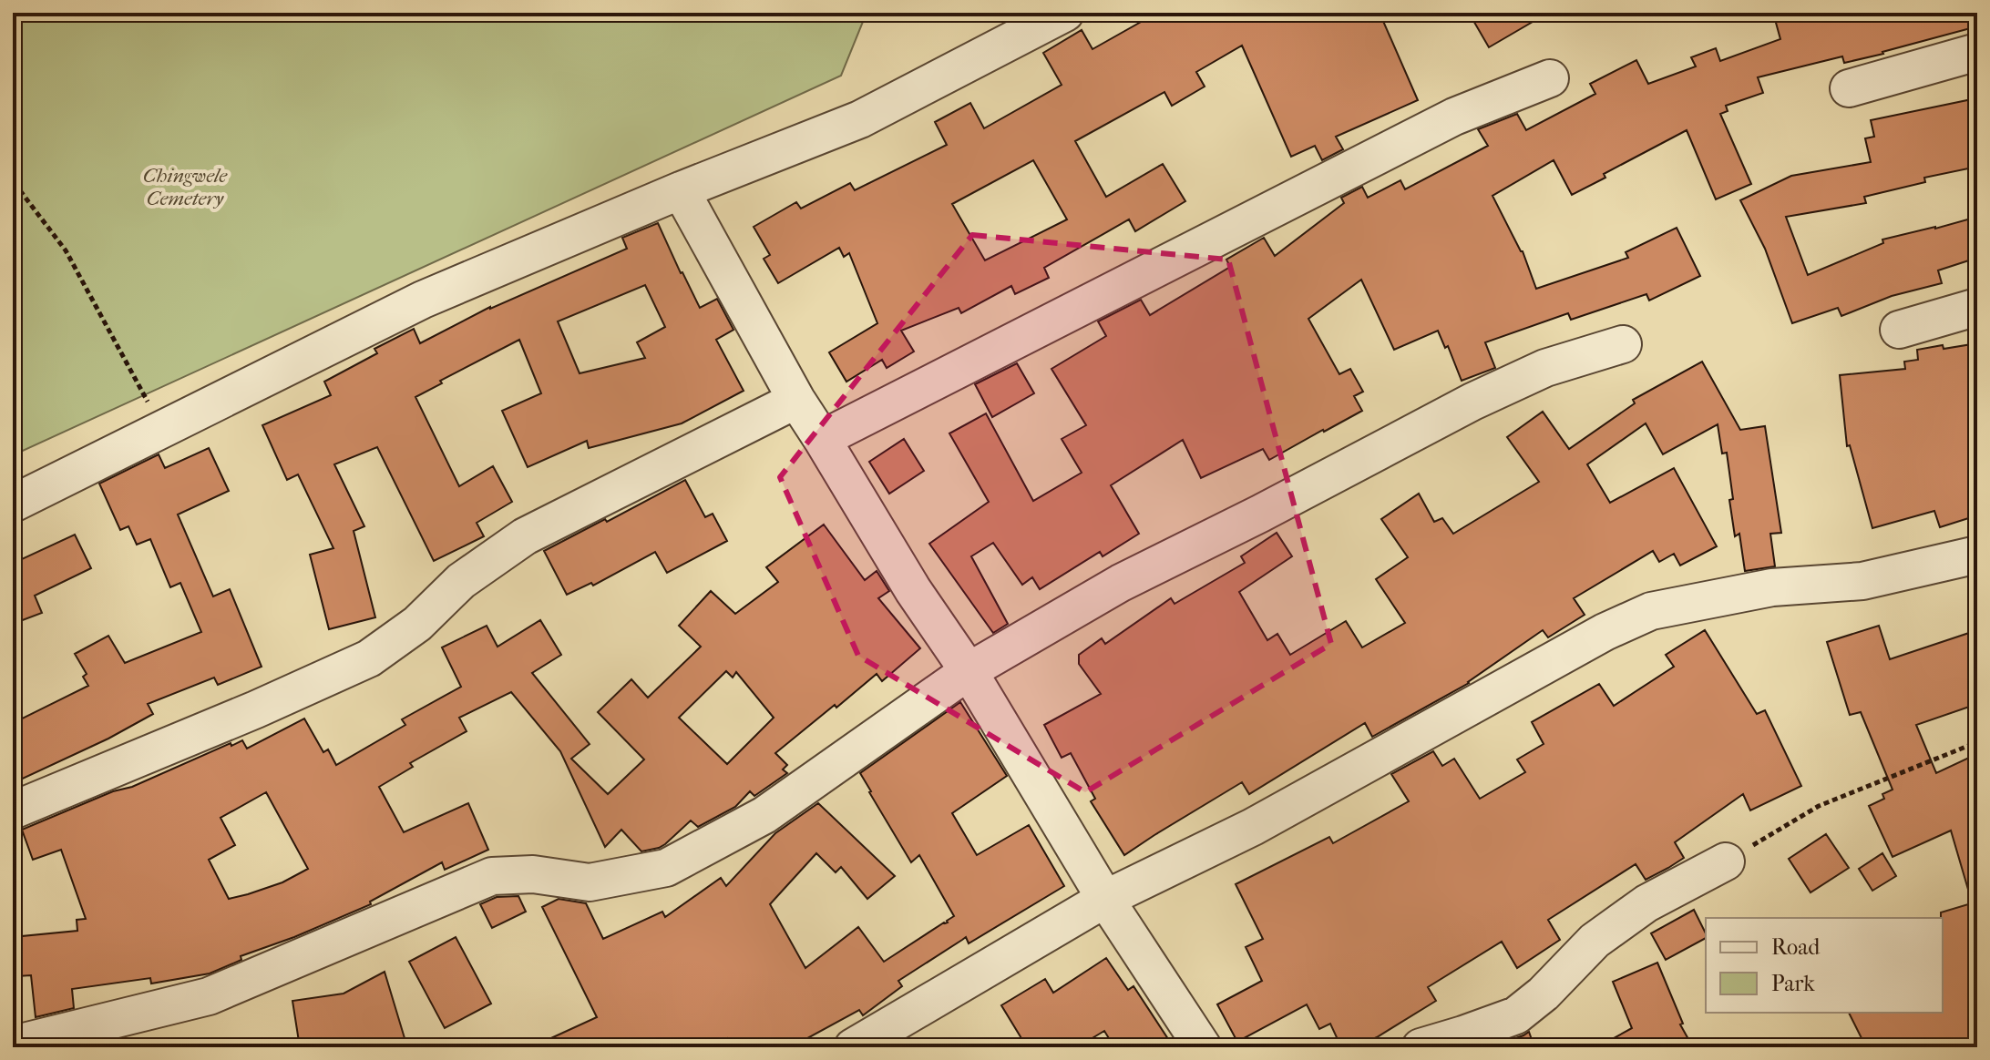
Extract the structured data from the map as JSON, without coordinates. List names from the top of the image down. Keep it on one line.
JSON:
{"parks":["Chingwele Cemetery"],"legend":["Road","Park"]}
